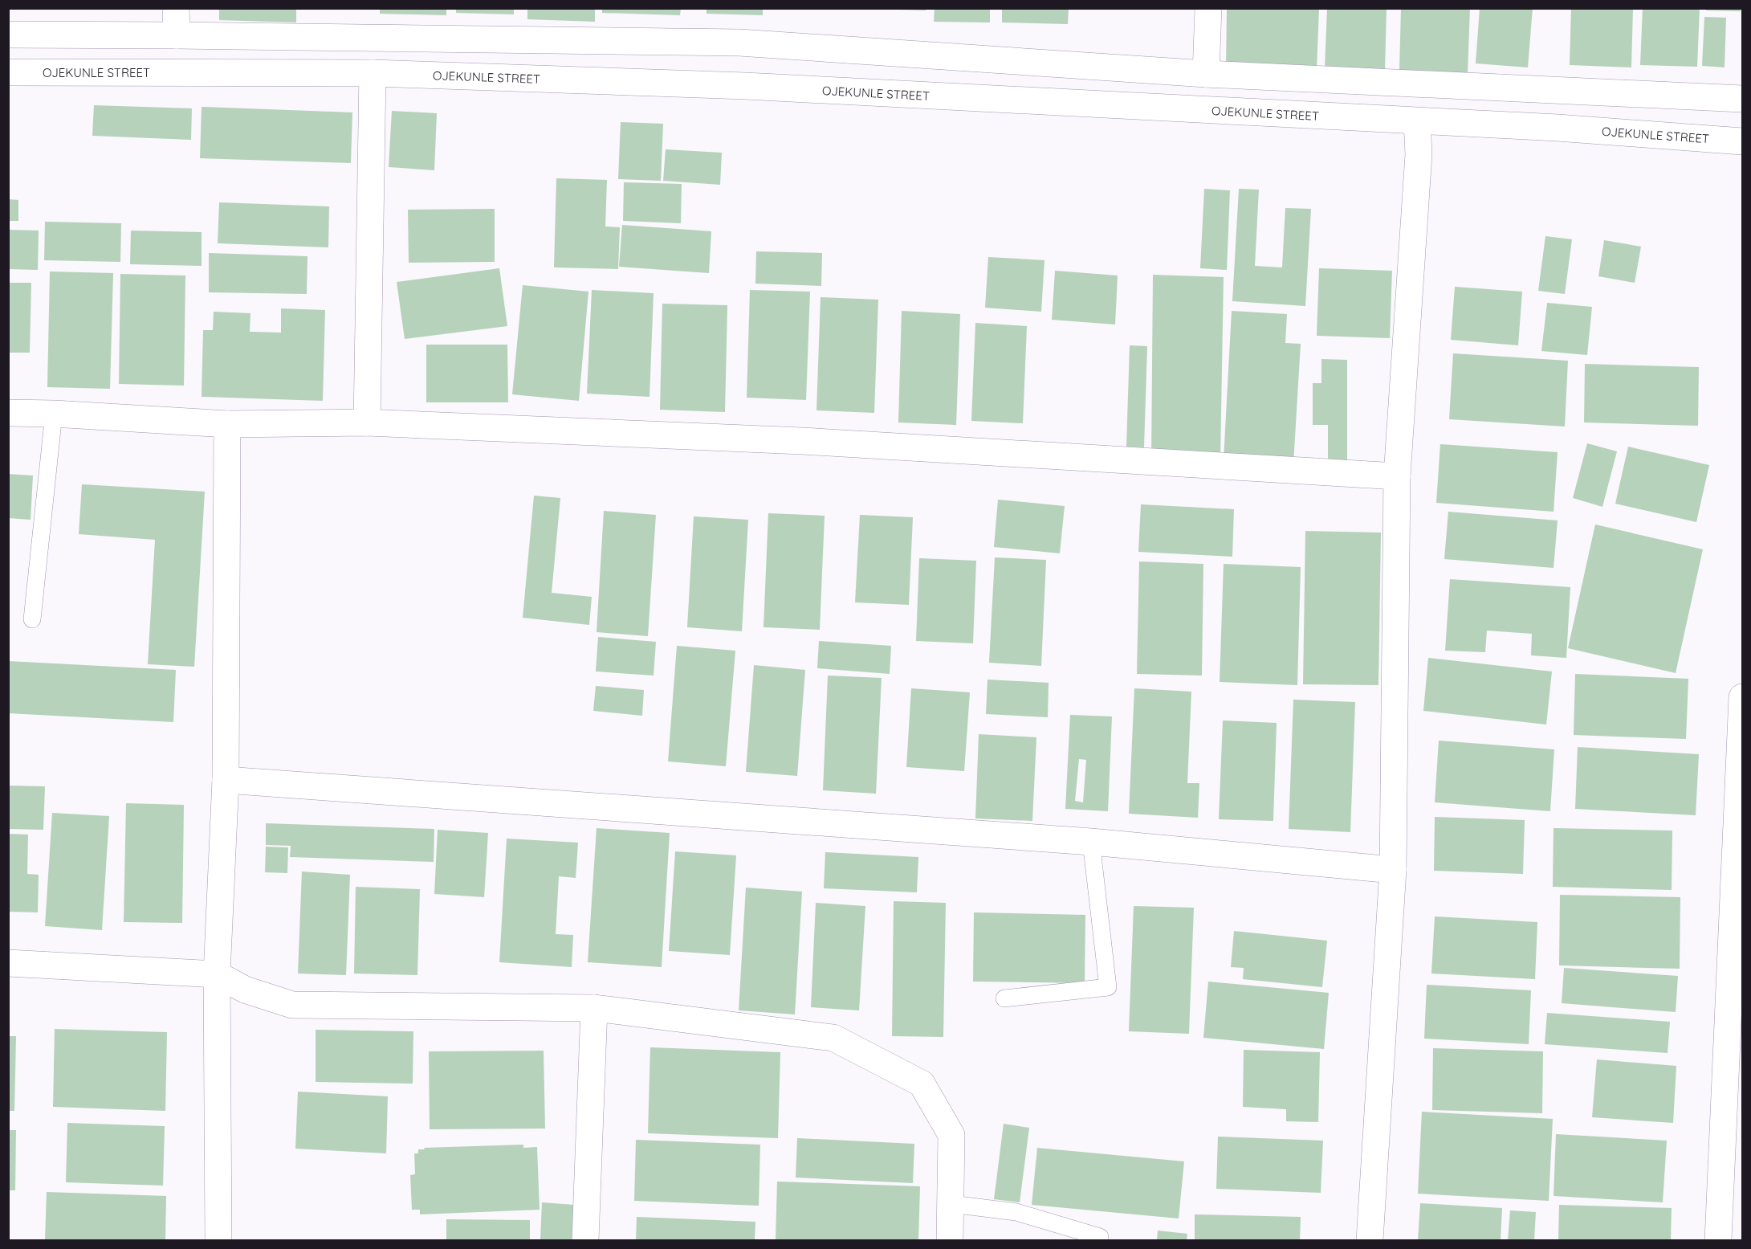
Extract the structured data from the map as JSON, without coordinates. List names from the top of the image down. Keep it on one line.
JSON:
{"streets":{"street":["OJEKUNLE STREET"]}}
